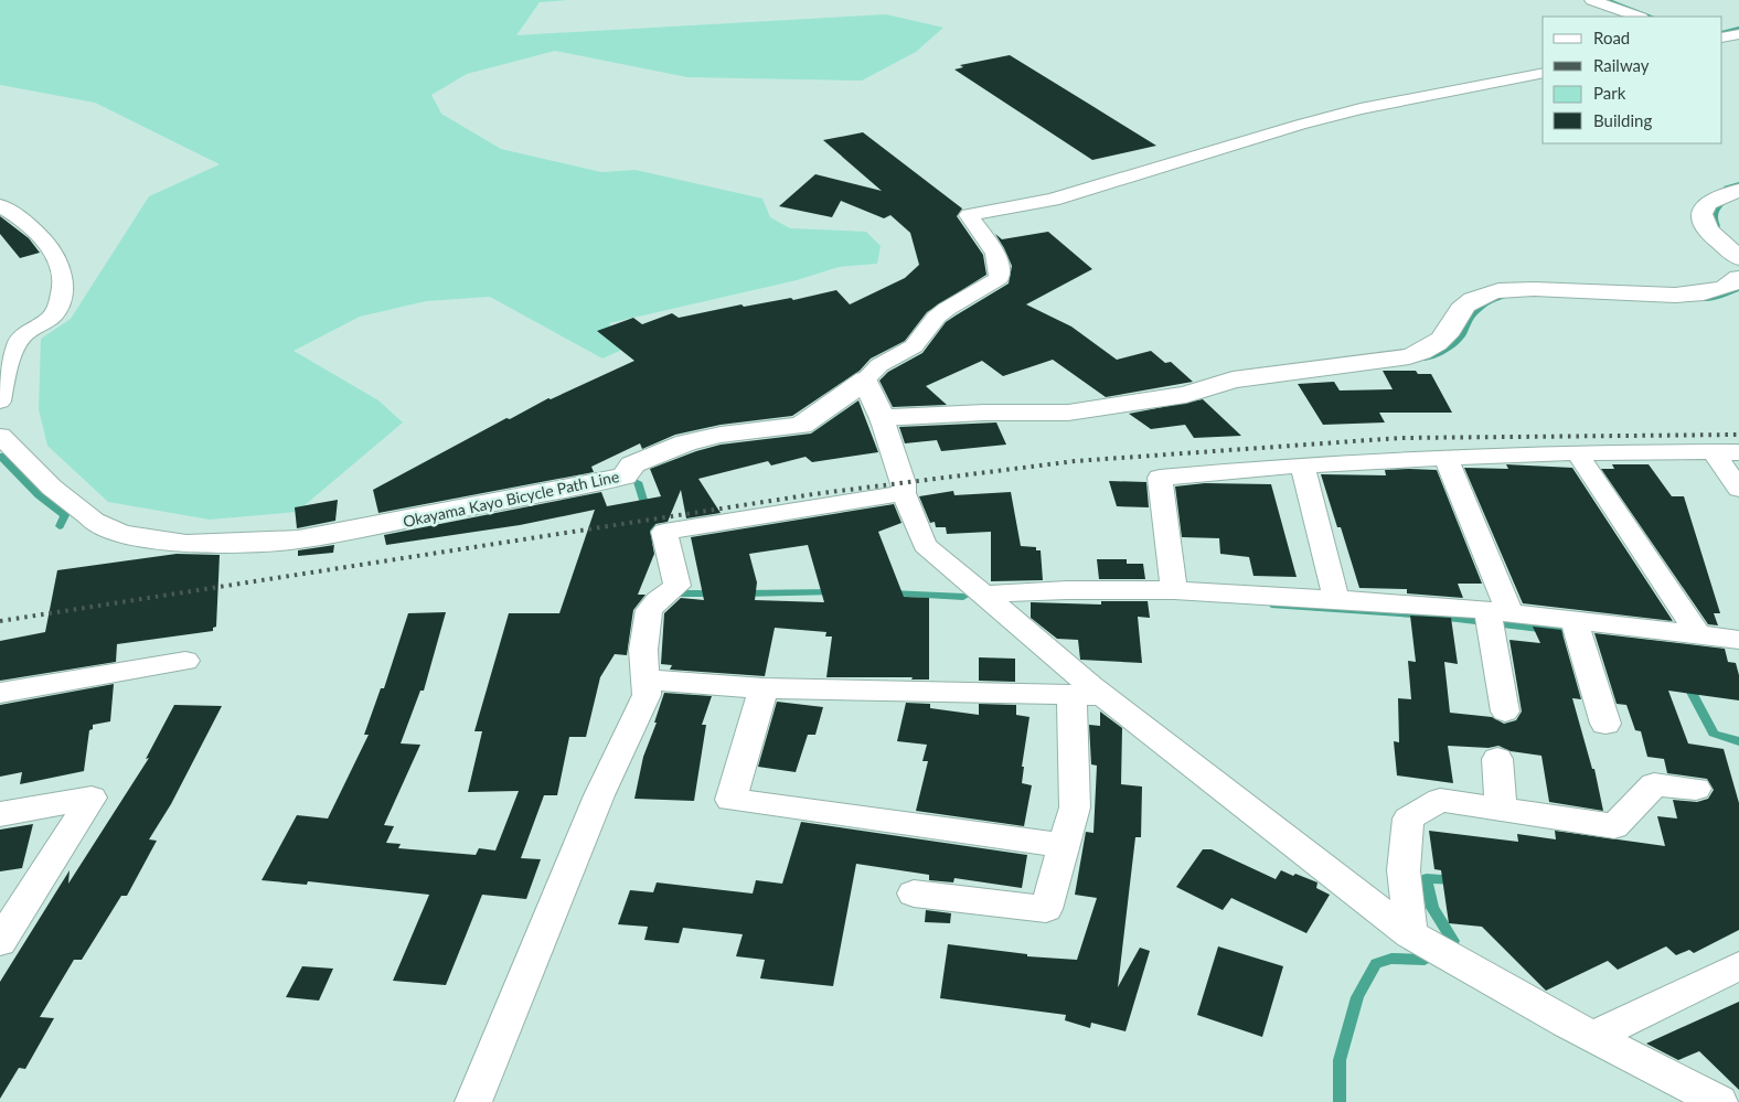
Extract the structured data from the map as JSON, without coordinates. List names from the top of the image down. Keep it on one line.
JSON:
{"streets":{"main road":["Okayama Kayo Bicycle Path Line"]},"legend":["Road","Railway","Park","Building"]}
